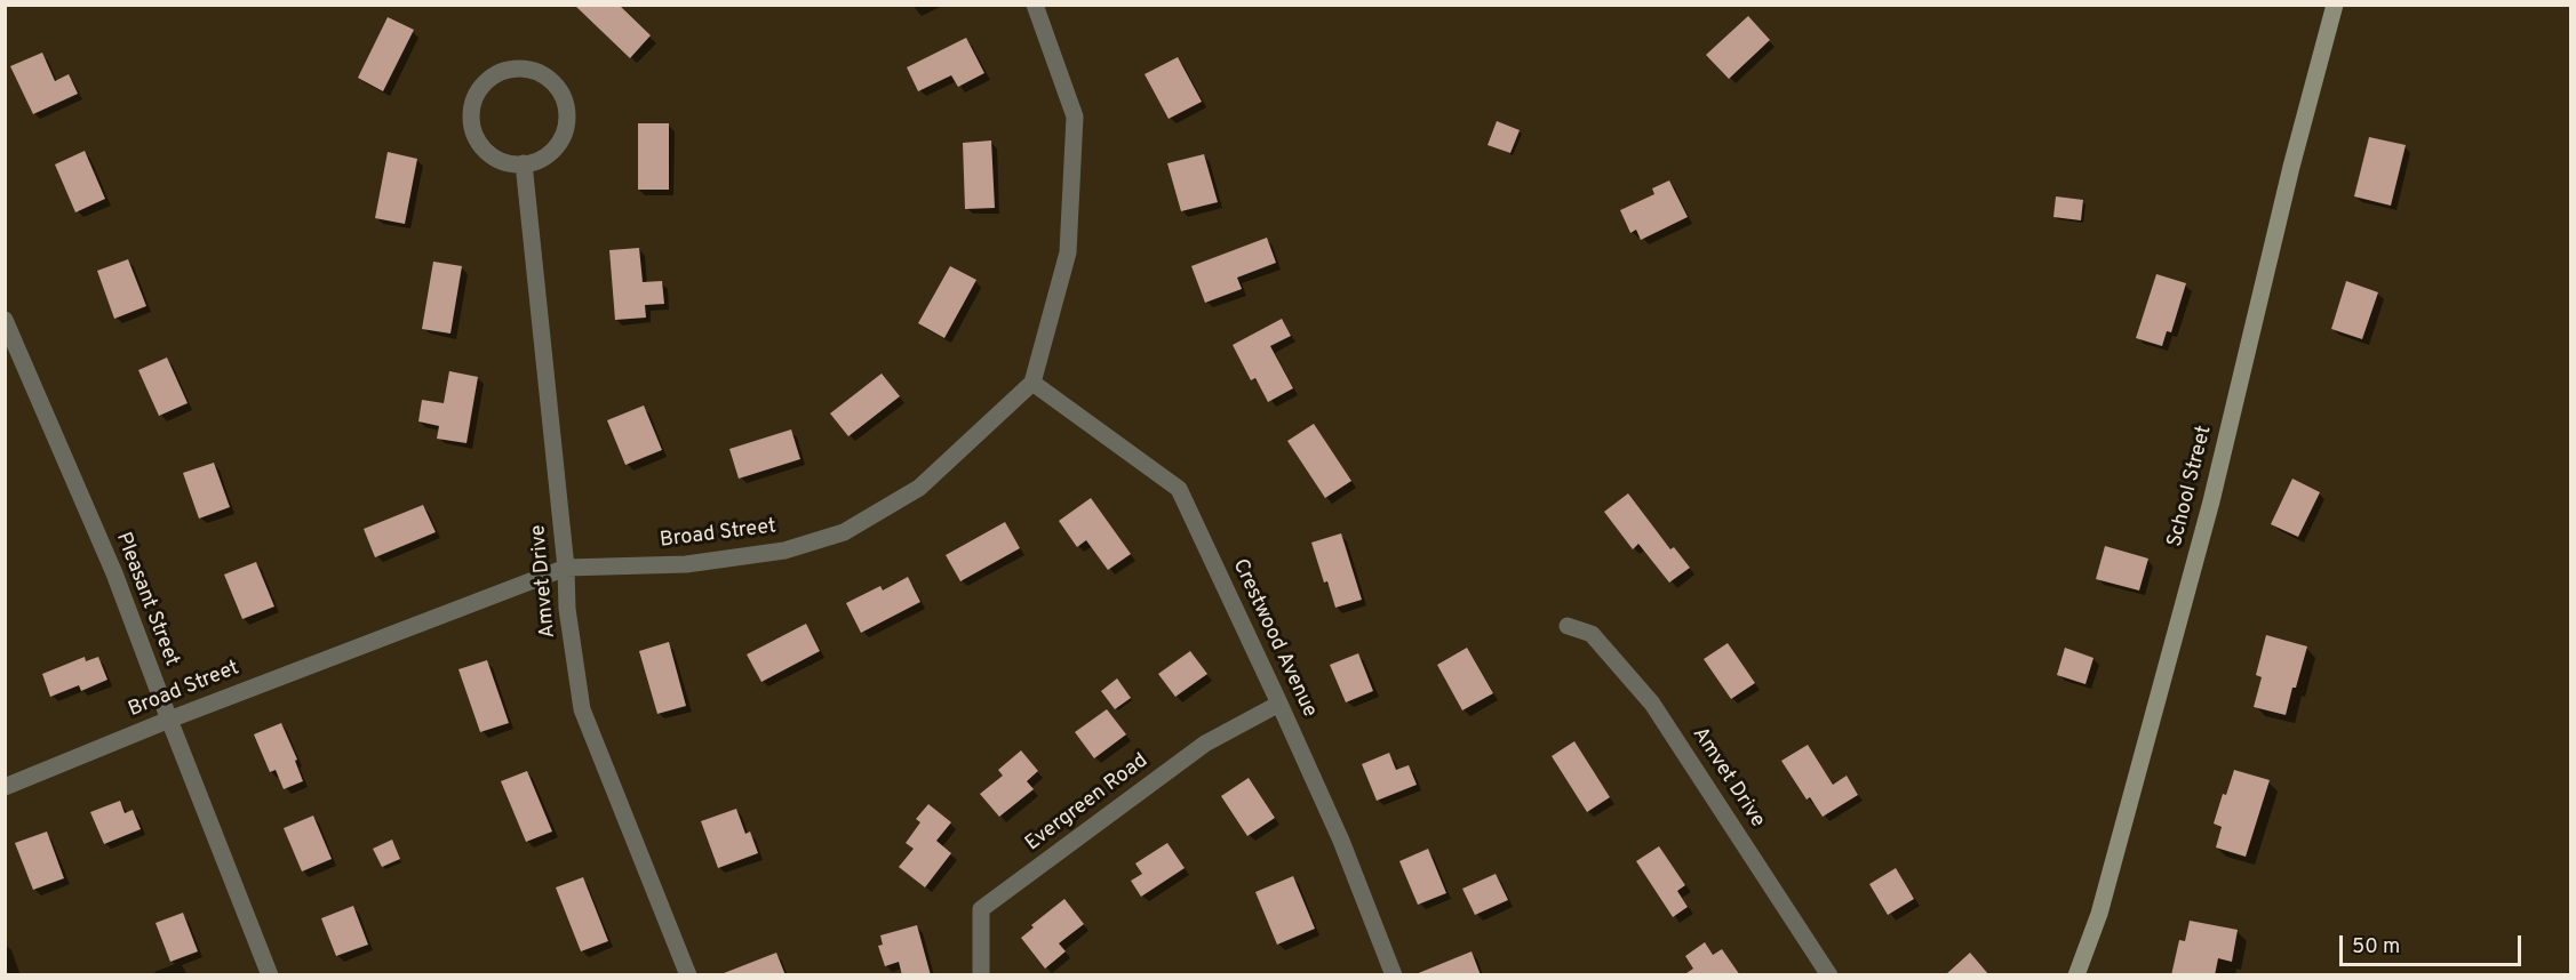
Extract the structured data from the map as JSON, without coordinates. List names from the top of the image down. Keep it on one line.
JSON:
{"streets":{"street":["School Street","Broad Street","Amvet Drive","Pleasant Street","Crestwood Avenue","Evergreen Road"]},"crossings":[["Broad Street","Amvet Drive"],["Broad Street","Pleasant Street"],["Broad Street","Crestwood Avenue"],["Crestwood Avenue","Evergreen Road"]],"scale_bar":"50 m"}
